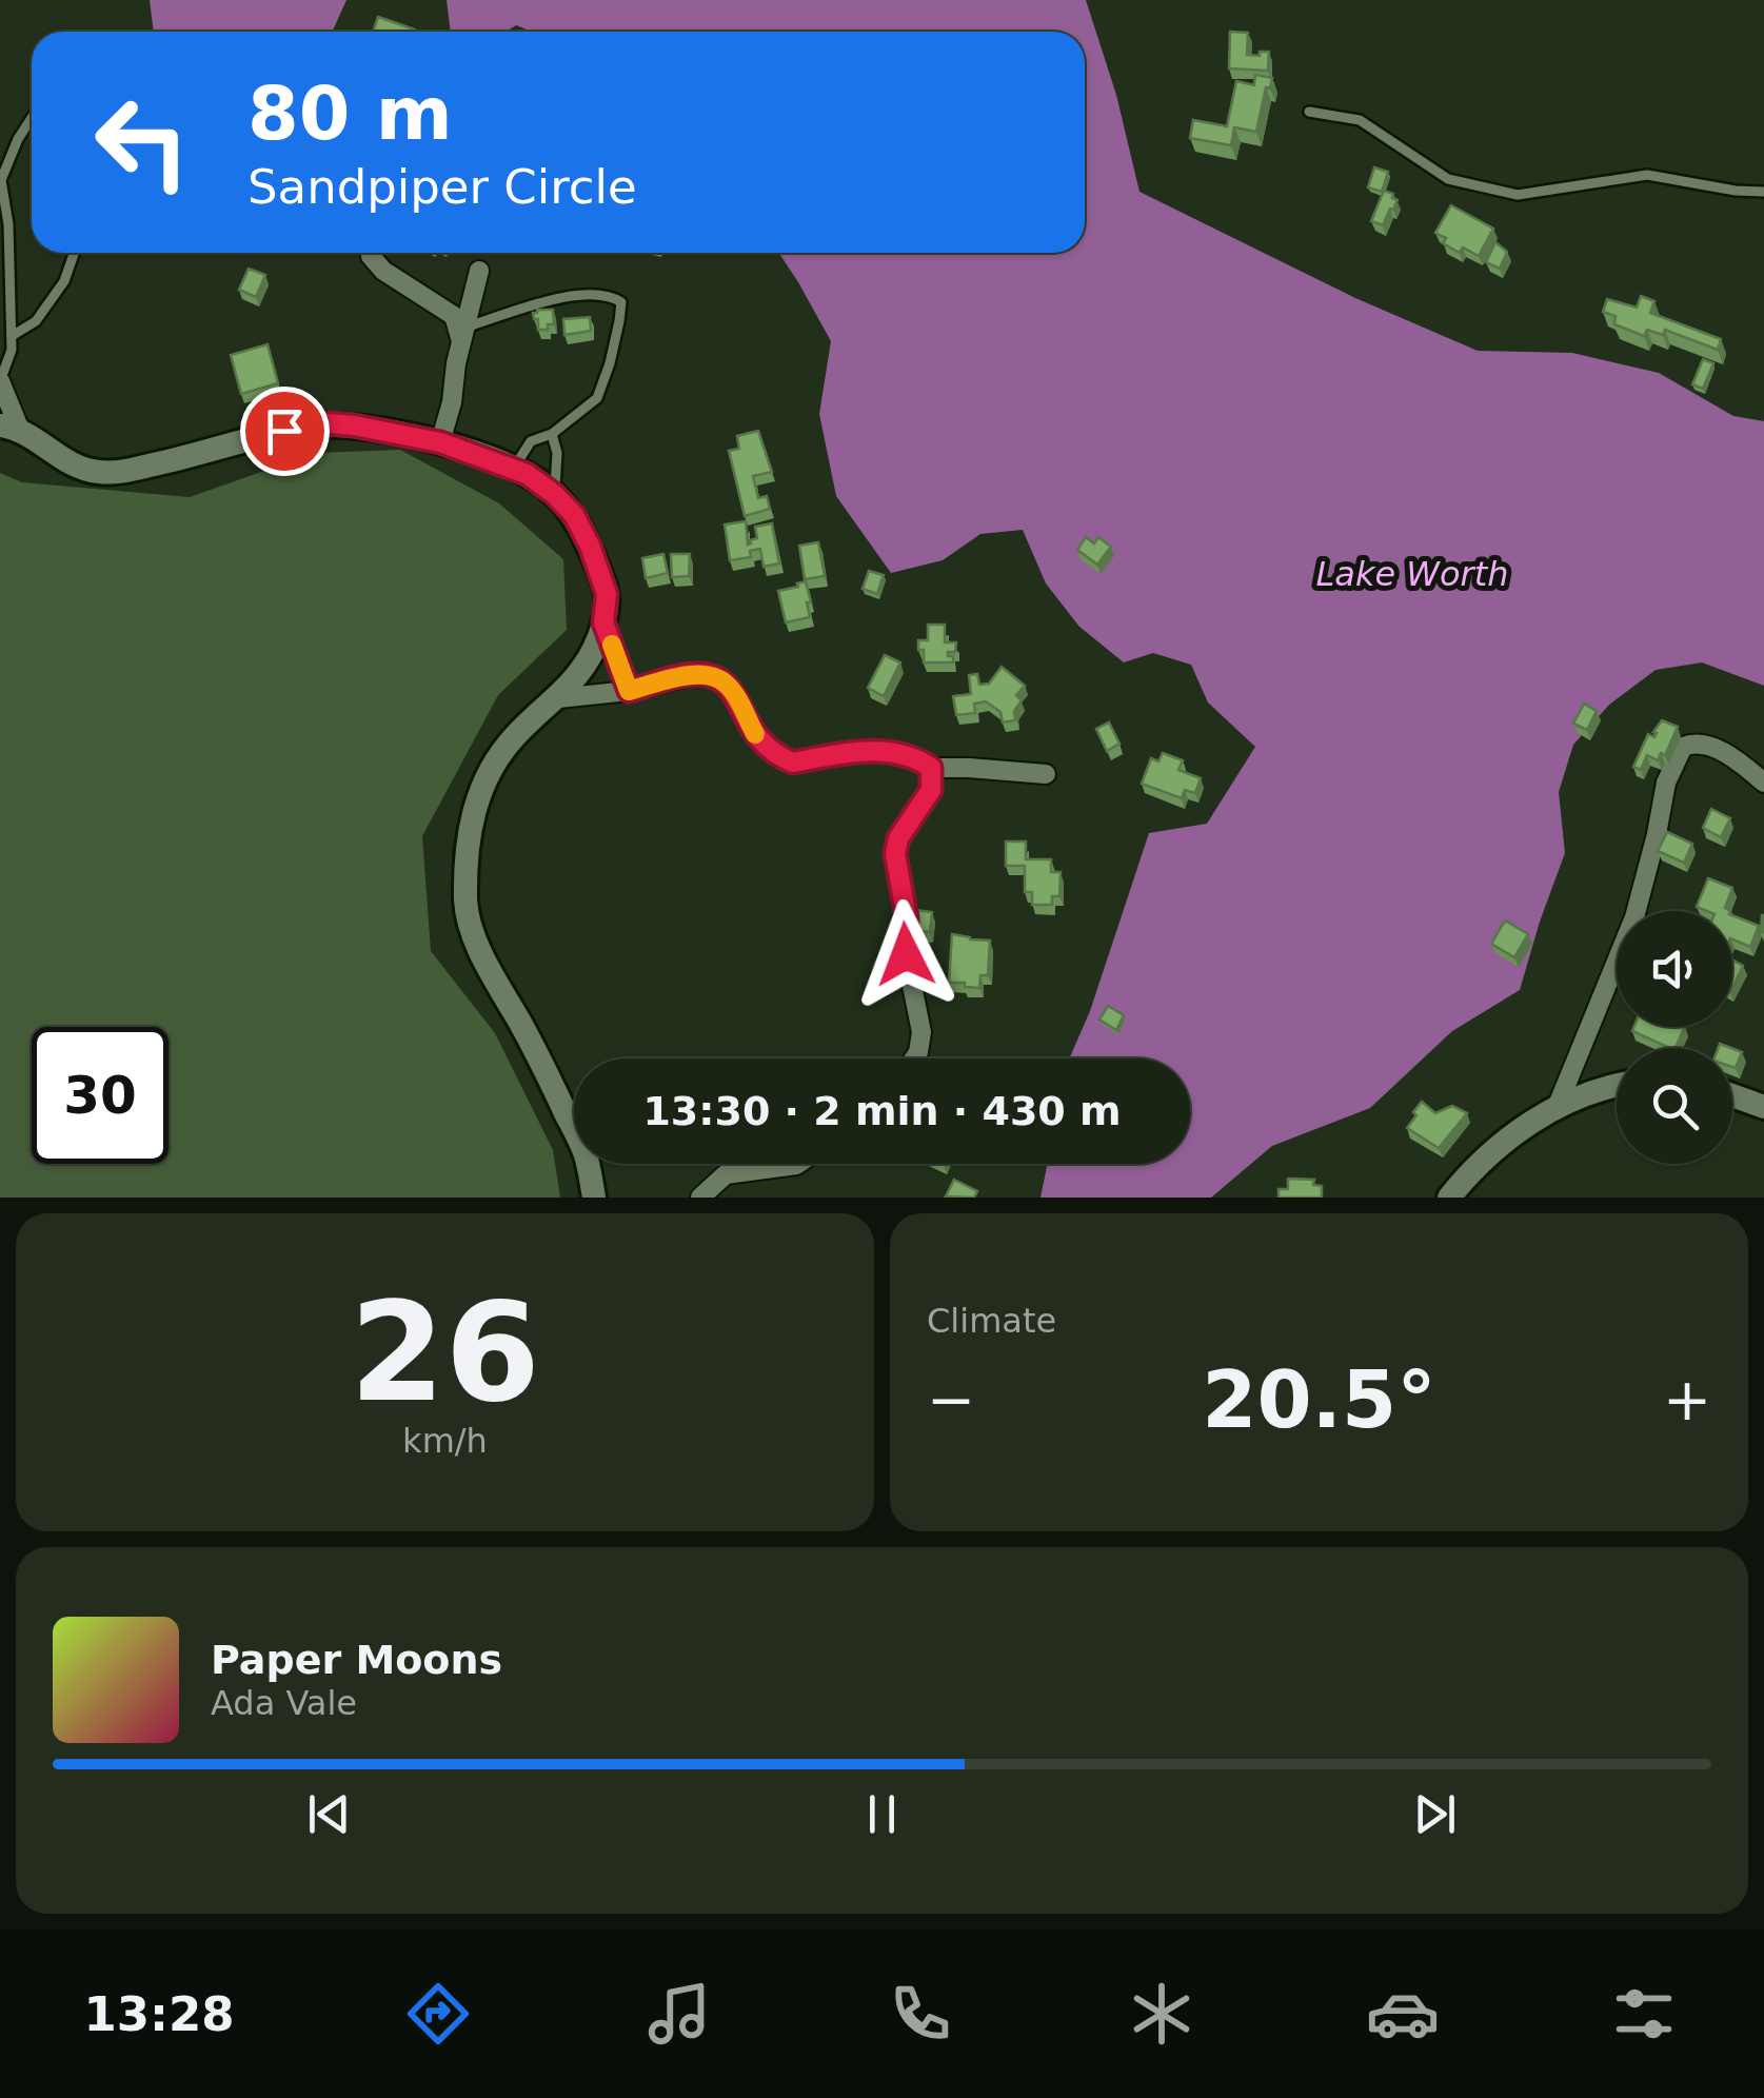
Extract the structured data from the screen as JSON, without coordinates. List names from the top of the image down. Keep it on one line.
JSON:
{"water":["Lake Worth"],"page":{"turn":["80 m","Sandpiper Circle"],"limit":"30","trip":"13:30 · 2 min · 430 m","tile":[["26","km/h"],"Climate"],"heat":["−","20.5°","+"],"song":["Paper Moons","Ada Vale"],"tabs":"13:28"}}
